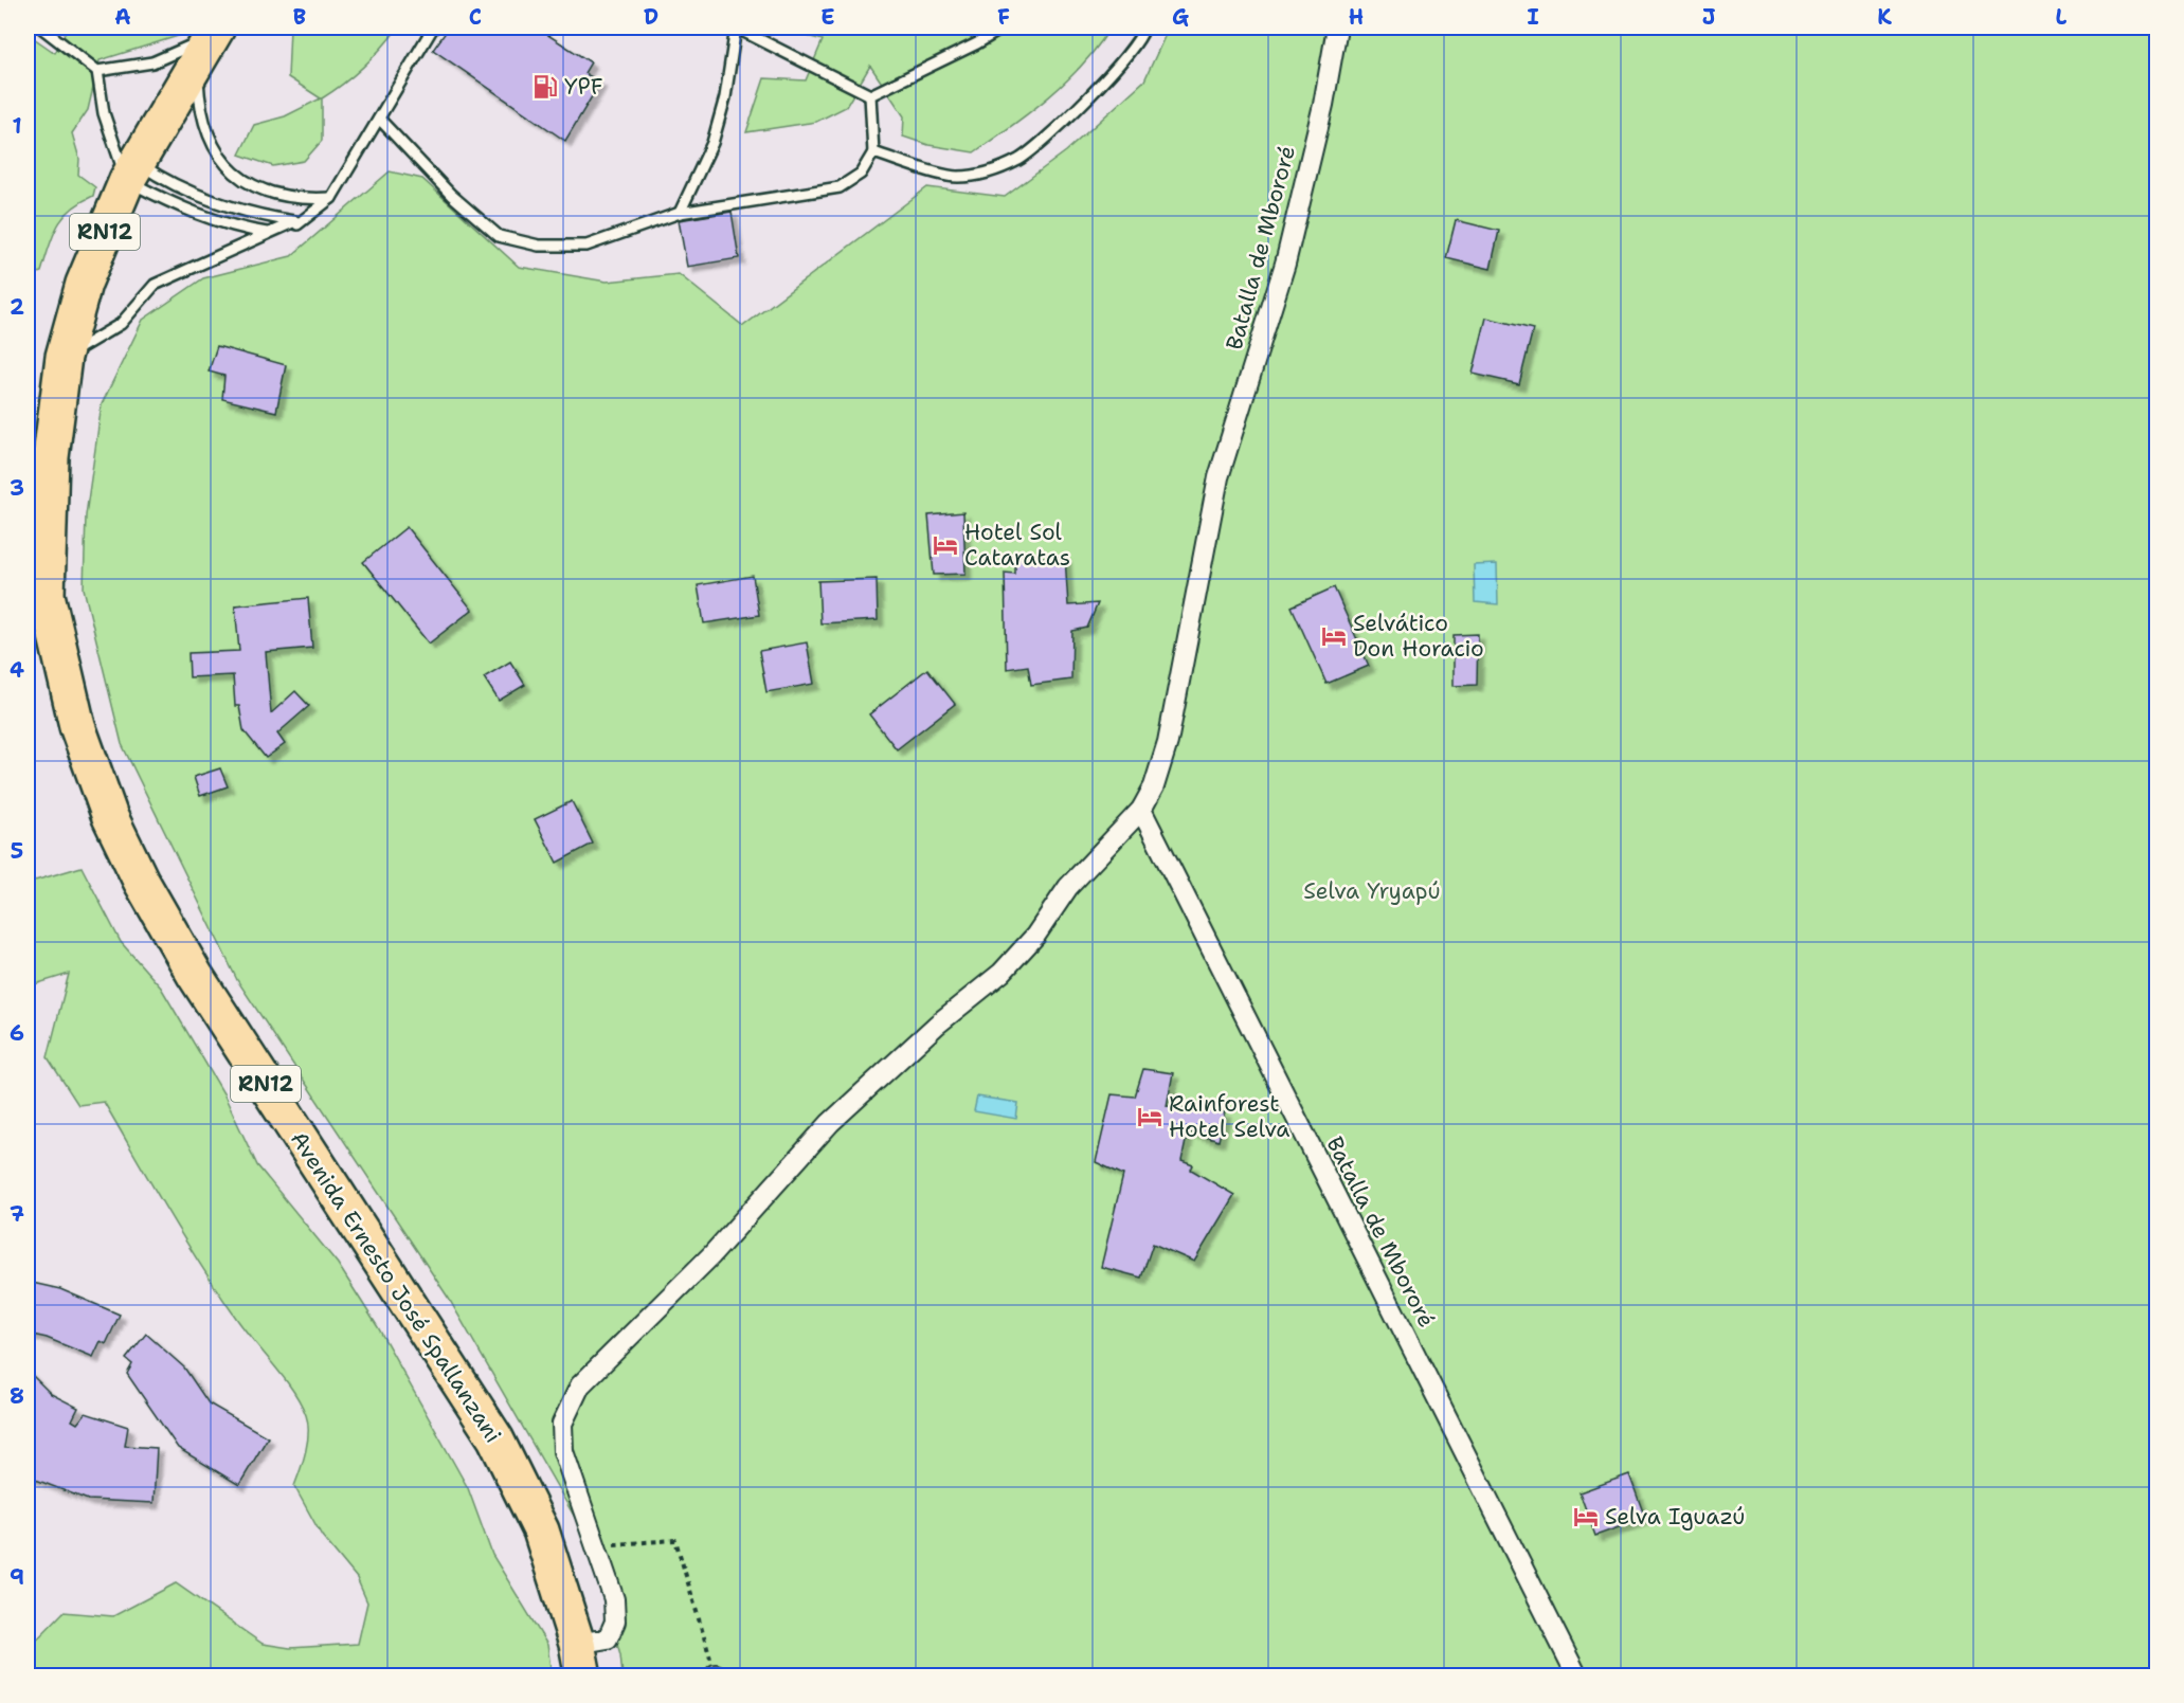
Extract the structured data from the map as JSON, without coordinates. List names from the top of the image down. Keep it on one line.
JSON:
{"streets":{"highway":["RN12","Avenida Ernesto José Spallanzani"],"street":["Batalla de Mbororé"]},"crossings":[["Batalla de Mbororé","Avenida Ernesto José Spallanzani"]],"parks":["Selva Yryapú"],"places":{"fuel station":["YPF"],"hotel":["Hotel Sol Cataratas","Selvático Don Horacio","Rainforest Hotel Selva","Selva Iguazú"]},"grid":{"columns":["A","B","C","D","E","F","G","H","I","J","K","L"],"rows":["1","2","3","4","5","6","7","8","9"]}}
